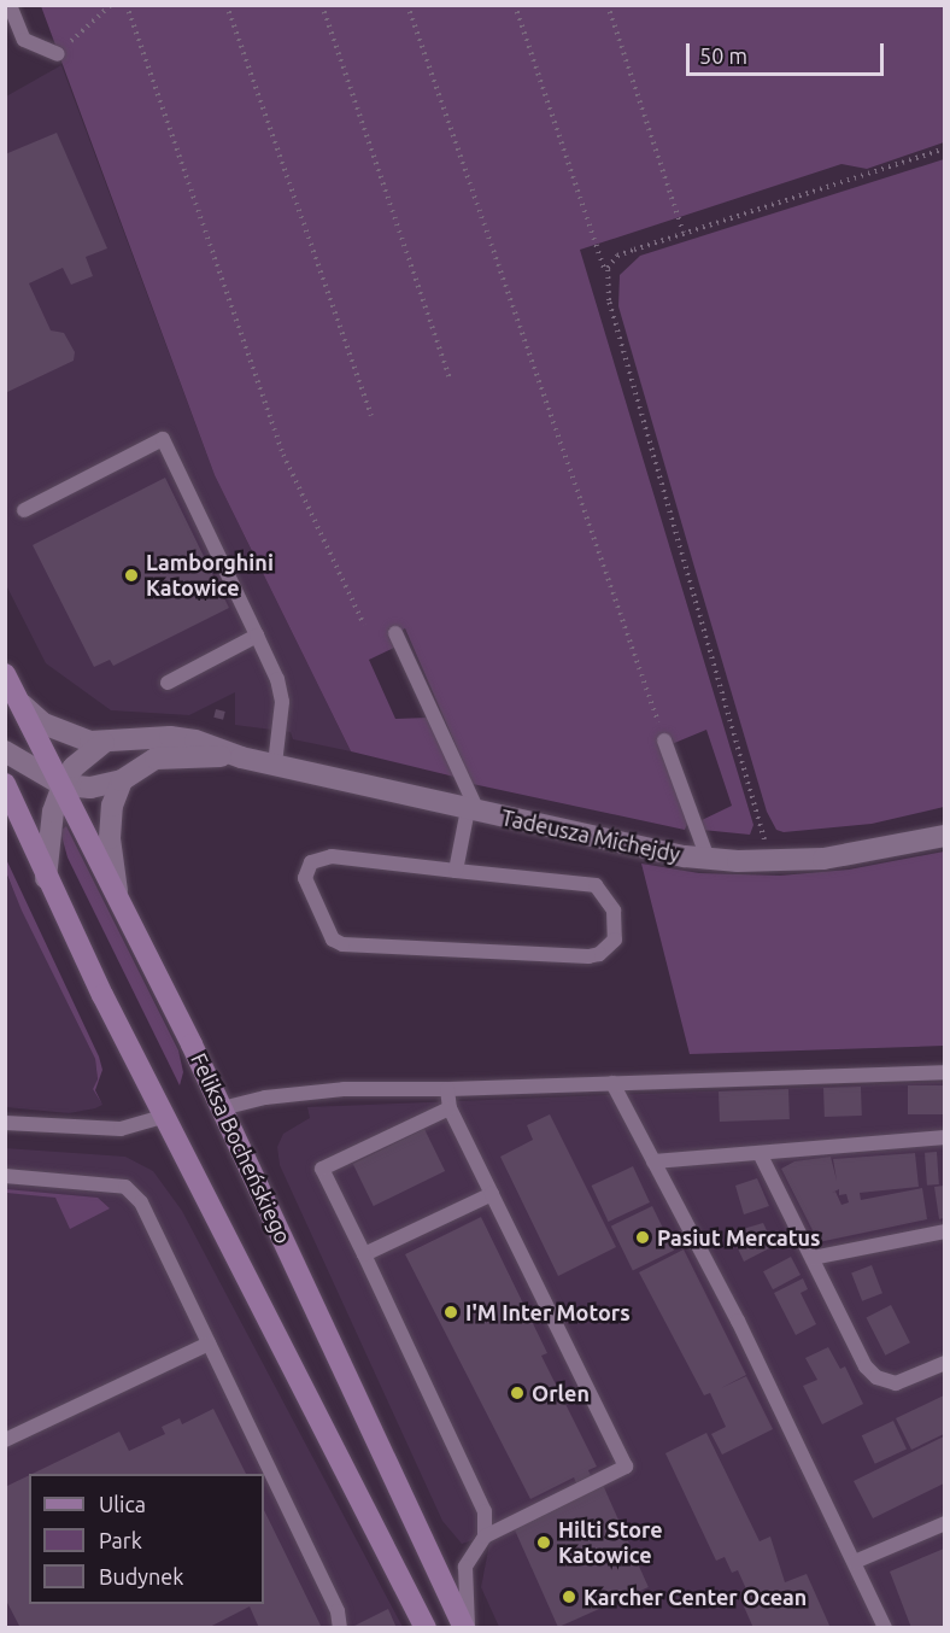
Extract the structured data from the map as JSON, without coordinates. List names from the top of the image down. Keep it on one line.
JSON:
{"streets":{"main road":["Feliksa Bocheńskiego"],"street":["Tadeusza Michejdy"]},"crossings":[["Tadeusza Michejdy","Feliksa Bocheńskiego"]],"places":["Lamborghini Katowice","Pasiut Mercatus","I'M Inter Motors","Orlen","Hilti Store Katowice","Karcher Center Ocean"],"legend":["Ulica","Park","Budynek"],"scale_bar":"50 m"}
